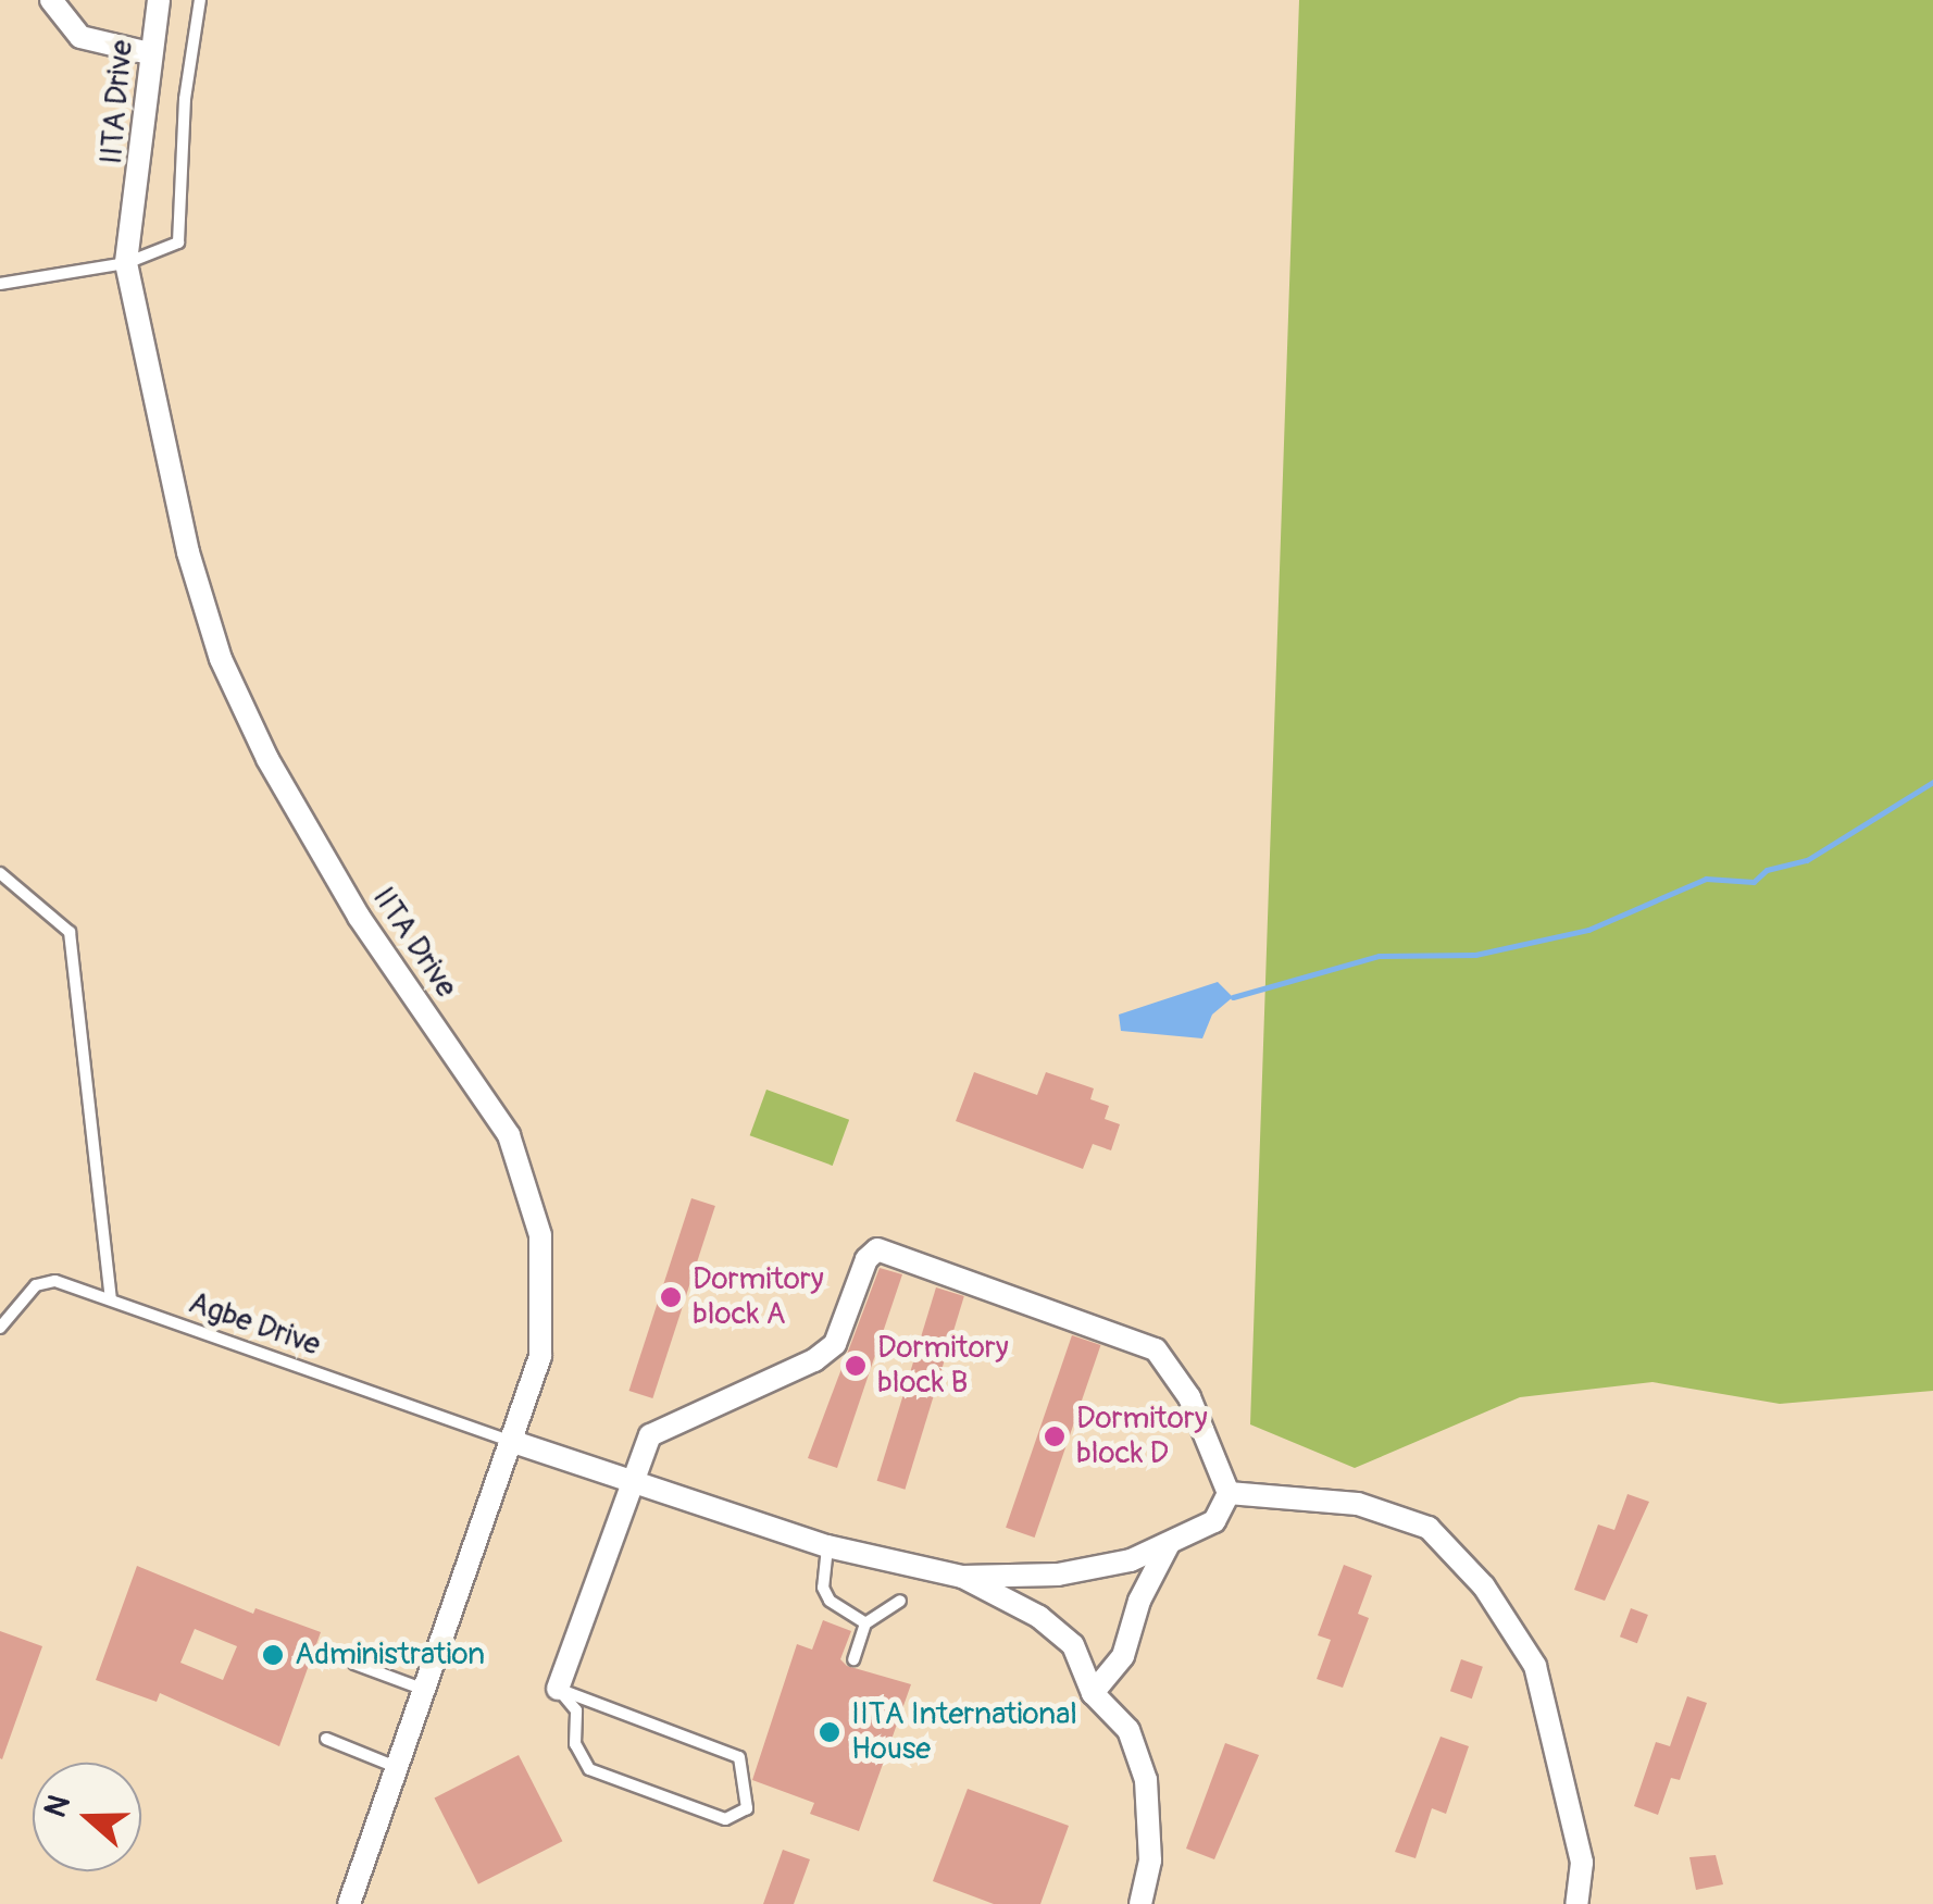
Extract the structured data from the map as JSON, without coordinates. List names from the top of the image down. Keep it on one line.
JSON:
{"streets":{"street":["IITA Drive"],"lane":["Agbe Drive"]},"crossings":[["IITA Drive","Agbe Drive"]],"places":["Dormitory block A","Dormitory block B","Dormitory block D","Administration","IITA International House"],"north":"left"}
